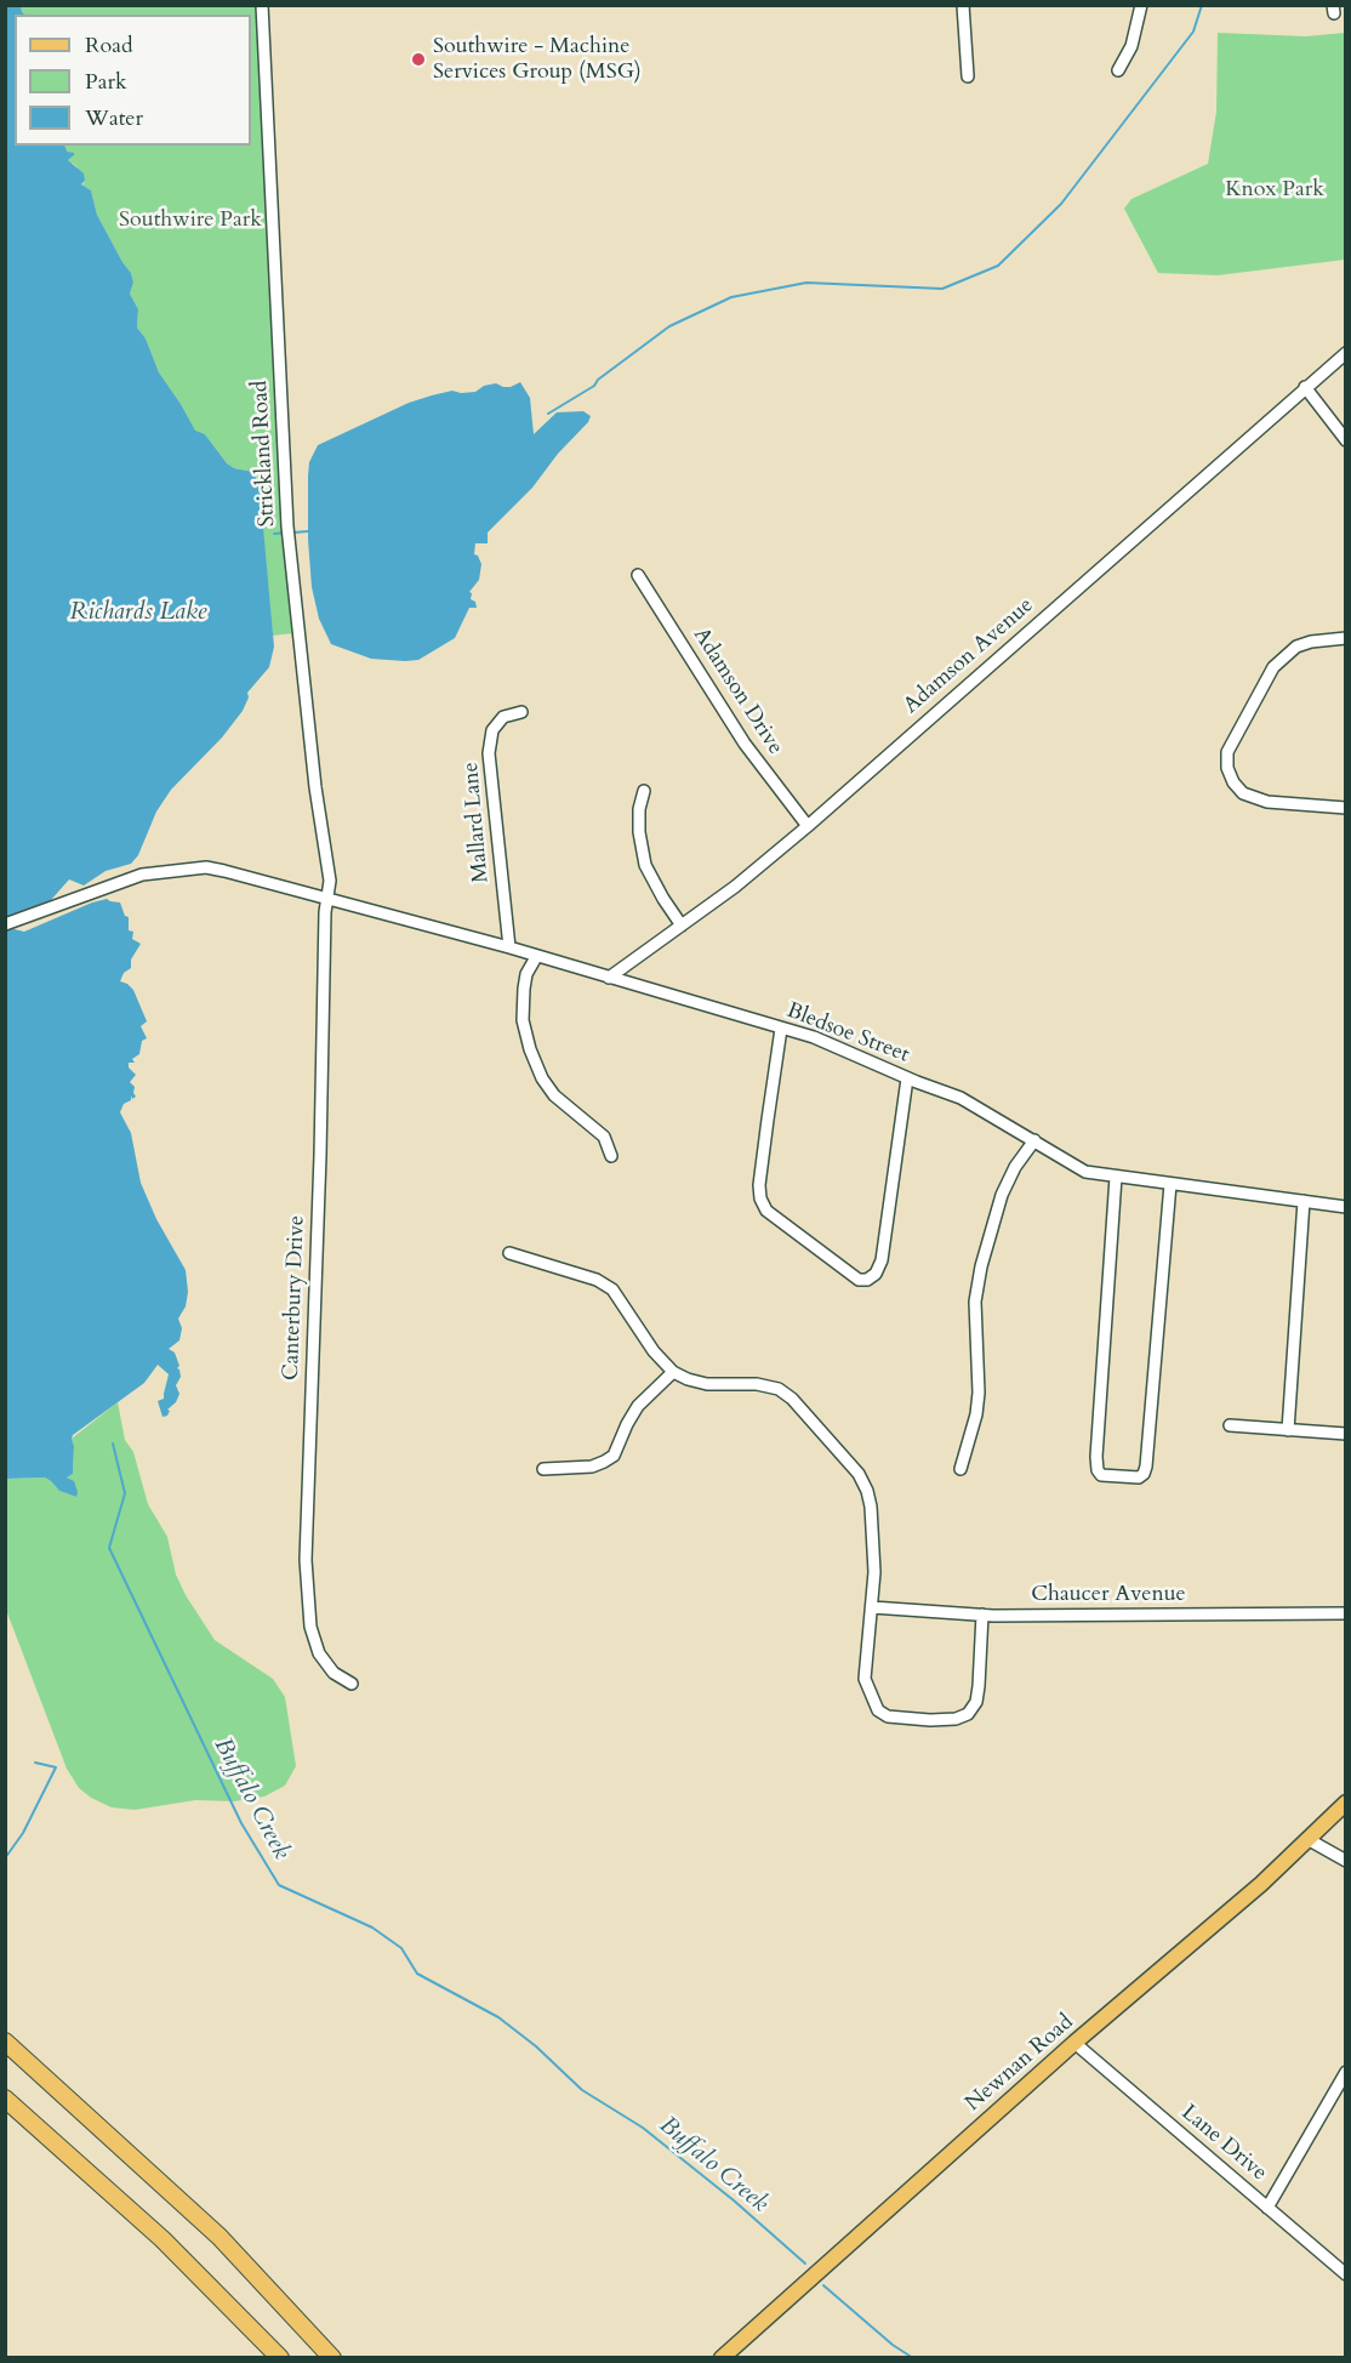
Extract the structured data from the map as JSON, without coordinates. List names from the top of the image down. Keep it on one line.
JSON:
{"streets":{"main road":["Newnan Road"],"street":["Strickland Road","Adamson Avenue","Adamson Drive","Mallard Lane","Bledsoe Street","Canterbury Drive","Chaucer Avenue","Lane Drive"]},"crossings":[["Strickland Road","Bledsoe Street"],["Strickland Road","Canterbury Drive"],["Adamson Avenue","Adamson Drive"],["Adamson Avenue","Bledsoe Street"],["Mallard Lane","Bledsoe Street"],["Bledsoe Street","Canterbury Drive"],["Newnan Road","Lane Drive"]],"water":["Richards Lake","Buffalo Creek"],"parks":["Knox Park","Southwire Park"],"places":["Southwire - Machine Services Group (MSG)"],"legend":["Road","Park","Water"]}
